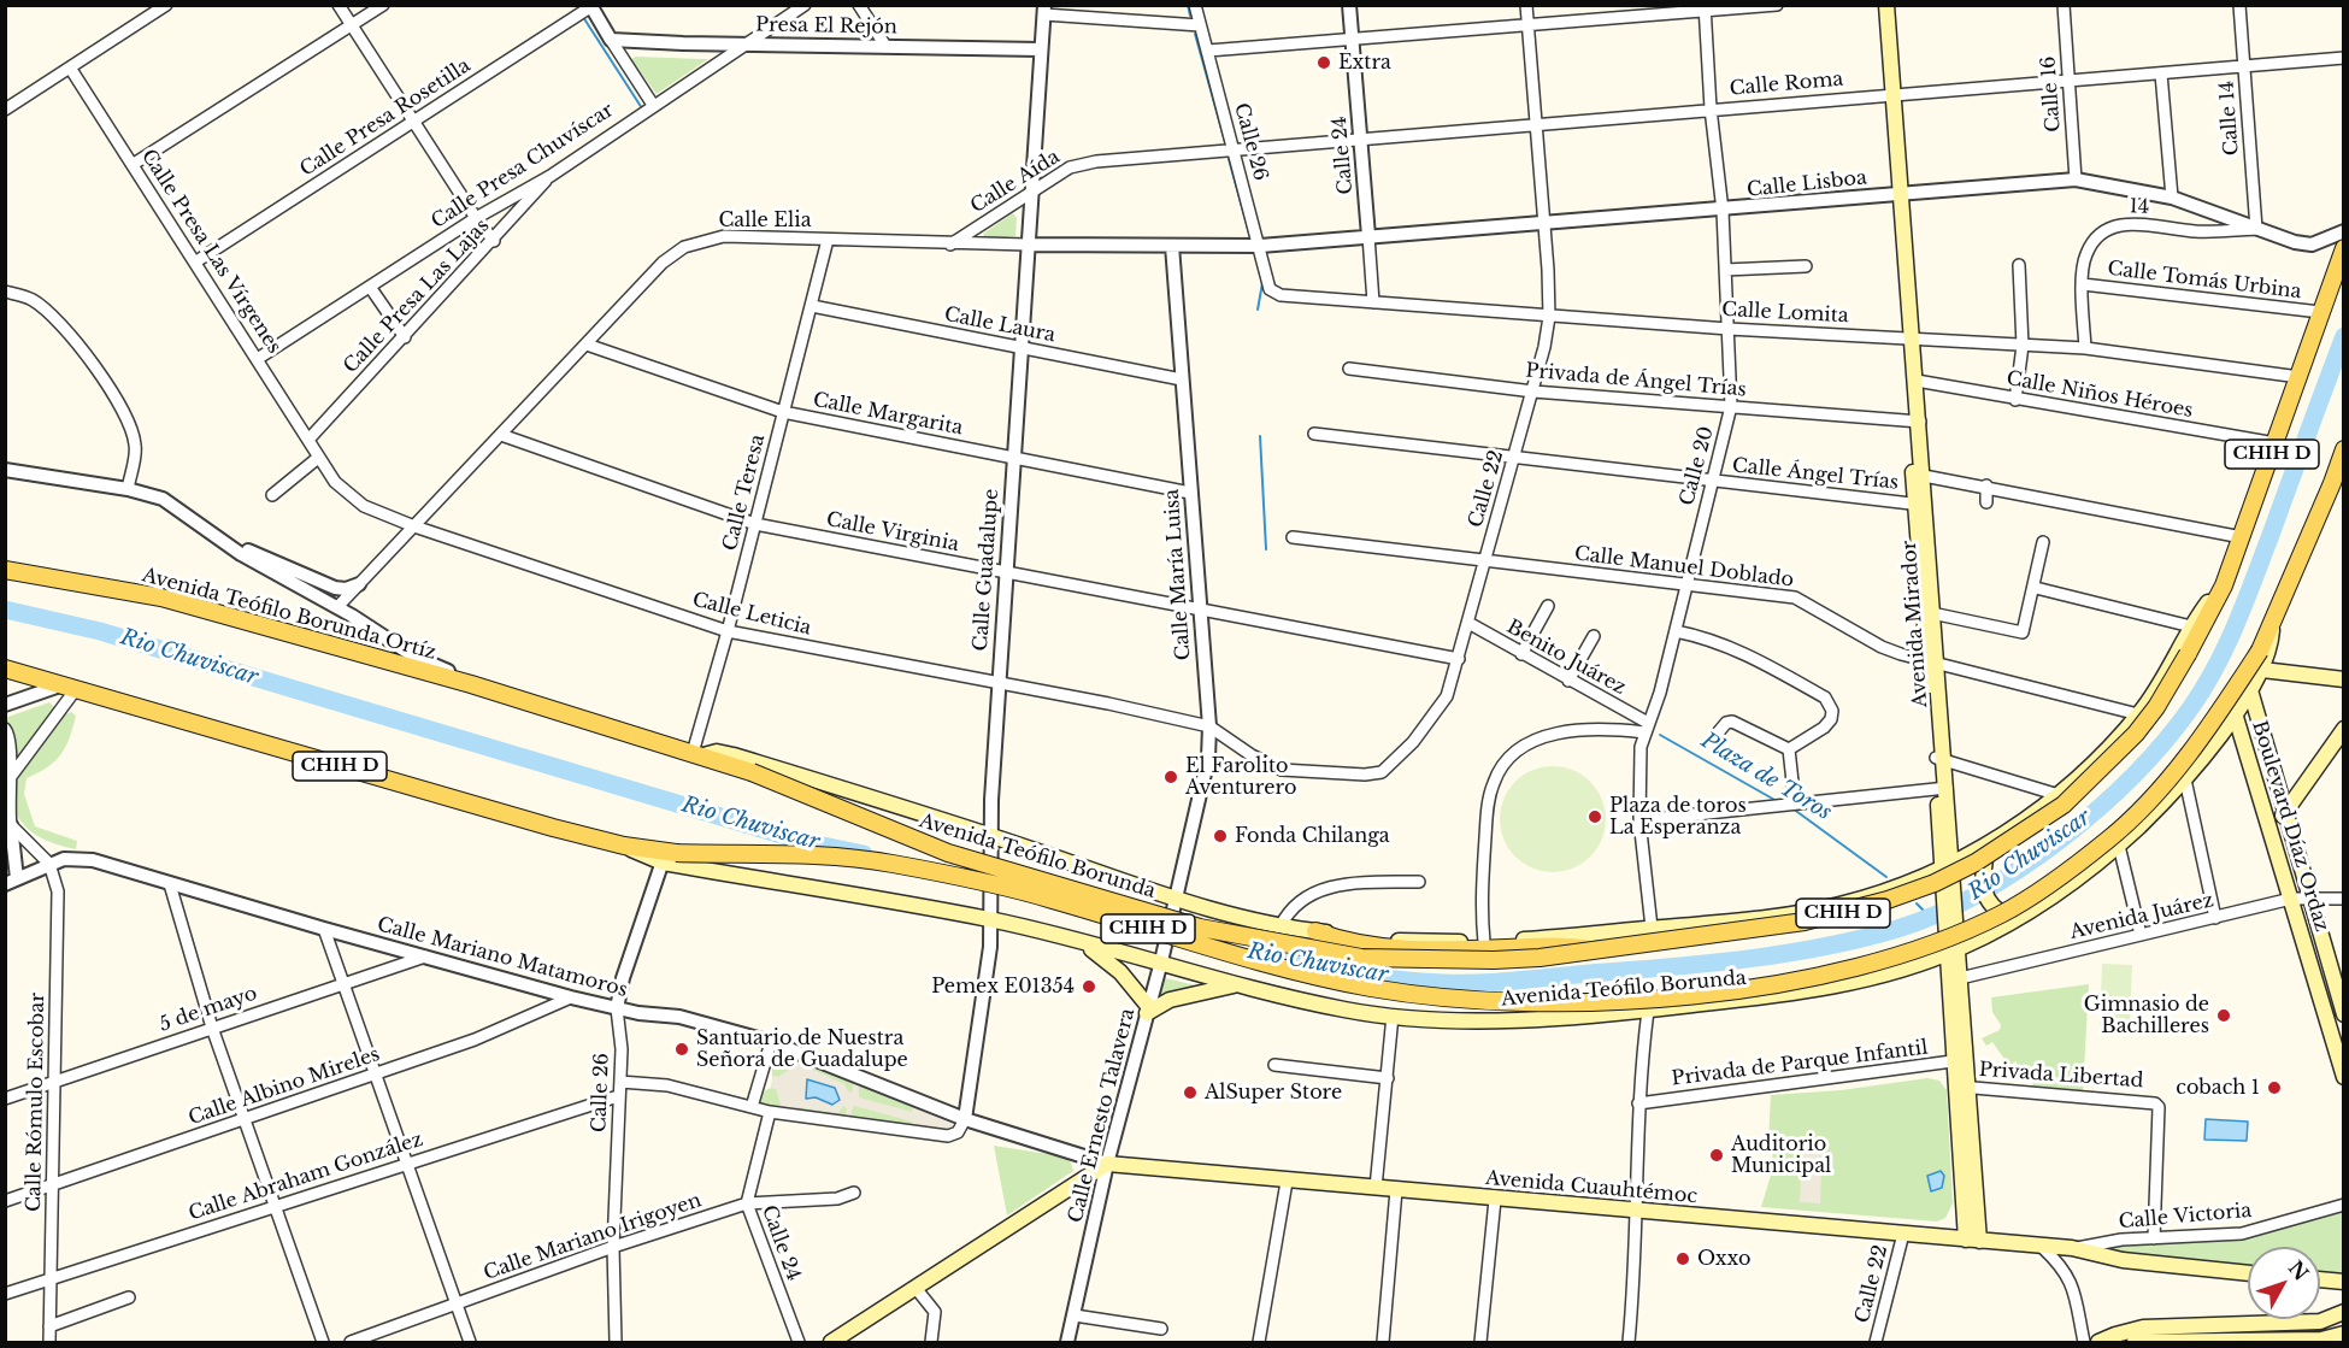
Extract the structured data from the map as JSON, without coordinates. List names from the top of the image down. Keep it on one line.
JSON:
{"streets":{"main road":["CHIH D","Avenida Teófilo Borunda Ortíz","Avenida Mirador","Boulevard Díaz Ordaz","Avenida Teófilo Borunda","Avenida Cuauhtémoc"],"street":["Presa El Rejón","Calle Roma","Calle 16","Calle Presa Rosetilla","Calle 14","Calle 26","Calle 24","Calle Presa Chuvíscar","Calle Aída","Calle Lisboa","14","Calle Elia","Calle Presa Las Vírgenes","Calle Tomás Urbina","Calle Presa Las Lajas","Calle Lomita","Calle Laura","Privada de Ángel Trías","Calle Niños Héroes","Calle Margarita","Calle 20","Calle Ángel Trías","Calle 22","Calle Teresa","Calle Virginia","Calle Manuel Doblado","Calle Guadalupe","Calle María Luisa","Calle Leticia","Benito Juárez","Avenida Juárez","Calle Mariano Matamoros","5 de mayo","Privada de Parque Infantil","Privada Libertad","Calle Albino Mireles","Calle Rómulo Escobar","Calle Ernesto Talavera","Calle Abraham González","Calle Victoria","Calle Mariano Irigoyen"]},"crossings":[["Presa El Rejón","Calle Presa Chuvíscar"],["Presa El Rejón","Calle Guadalupe"],["Calle Roma","Calle 16"],["Calle Roma","Calle 14"],["Calle Roma","Calle 26"],["Calle Roma","Calle 24"],["Calle Roma","Calle Aída"],["Calle Roma","Calle 20"],["Calle Roma","Calle 22"],["Calle Roma","Avenida Mirador"],["Calle 16","Calle Lisboa"],["Calle Presa Rosetilla","Calle Presa Las Vírgenes"],["Calle 14","Calle Lisboa"],["Calle 14","14"],["Calle 26","Calle Aída"],["Calle 26","Calle Lisboa"],["Calle 26","Calle Elia"],["Calle 26","Calle Lomita"],["Calle 26","CHIH D"],["Calle 26","Avenida Teófilo Borunda"],["Calle 26","Calle Mariano Matamoros"],["Calle 26","Calle Abraham González"],["Calle 26","Calle Mariano Irigoyen"],["Calle 24","Calle Lisboa"],["Calle 24","Calle Lomita"],["Calle 24","Calle Guadalupe"],["Calle 24","Calle Mariano Irigoyen"],["Calle Presa Chuvíscar","Calle Presa Las Vírgenes"],["Calle Presa Chuvíscar","Calle Presa Las Lajas"],["Calle Aída","Calle Elia"],["Calle Aída","Calle Guadalupe"],["Calle Lisboa","14"],["Calle Lisboa","Calle Elia"],["Calle Lisboa","Calle 20"],["Calle Lisboa","Calle 22"],["Calle Lisboa","Avenida Mirador"],["14","Calle Tomás Urbina"],["14","Calle Lomita"],["Calle Elia","Calle Margarita"],["Calle Elia","Calle Teresa"],["Calle Elia","Calle Virginia"],["Calle Elia","Calle Guadalupe"],["Calle Elia","Calle María Luisa"],["Calle Elia","Calle Leticia"],["Calle Presa Las Vírgenes","Calle Presa Las Lajas"],["Calle Presa Las Vírgenes","Calle Leticia"],["Calle Tomás Urbina","Avenida Teófilo Borunda"],["Calle Lomita","Calle 20"],["Calle Lomita","Calle 22"],["Calle Lomita","Avenida Mirador"],["Calle Lomita","Avenida Teófilo Borunda"],["Calle Laura","Calle Teresa"],["Calle Laura","Calle Guadalupe"],["Calle Laura","Calle María Luisa"],["Privada de Ángel Trías","Calle 20"],["Privada de Ángel Trías","Calle 22"],["Privada de Ángel Trías","Avenida Mirador"],["Calle Niños Héroes","Avenida Mirador"],["Calle Niños Héroes","Avenida Teófilo Borunda"],["Calle Margarita","Calle Teresa"],["Calle Margarita","Calle Guadalupe"],["Calle Margarita","Calle María Luisa"],["CHIH D","Avenida Teófilo Borunda"],["Calle 20","Calle Ángel Trías"],["Calle 20","Calle Manuel Doblado"],["Calle 20","Benito Juárez"],["Calle 20","Avenida Teófilo Borunda"],["Calle Ángel Trías","Calle 22"],["Calle Ángel Trías","Avenida Mirador"],["Calle Ángel Trías","Avenida Teófilo Borunda"],["Calle 22","Calle Virginia"],["Calle 22","Calle Manuel Doblado"],["Calle 22","Calle María Luisa"],["Calle 22","Calle Leticia"],["Calle 22","Benito Juárez"],["Calle 22","Avenida Cuauhtémoc"],["Calle Teresa","Calle Virginia"],["Calle Teresa","Calle Leticia"],["Calle Teresa","Avenida Teófilo Borunda"],["Calle Virginia","Calle Guadalupe"],["Calle Virginia","Calle María Luisa"],["Calle Manuel Doblado","Avenida Mirador"],["Calle Manuel Doblado","Avenida Teófilo Borunda"],["Calle Guadalupe","Calle Leticia"],["Calle Guadalupe","Avenida Teófilo Borunda"],["Calle Guadalupe","Calle Mariano Matamoros"],["Calle María Luisa","Calle Leticia"],["Calle María Luisa","Avenida Teófilo Borunda"],["Calle María Luisa","Calle Ernesto Talavera"],["Avenida Teófilo Borunda Ortíz","Avenida Teófilo Borunda"],["Avenida Mirador","Avenida Teófilo Borunda"],["Avenida Mirador","Avenida Juárez"],["Avenida Mirador","Privada de Parque Infantil"],["Avenida Mirador","Privada Libertad"],["Avenida Mirador","Avenida Cuauhtémoc"],["Boulevard Díaz Ordaz","Avenida Teófilo Borunda"],["Boulevard Díaz Ordaz","Avenida Juárez"],["Avenida Teófilo Borunda","Calle Ernesto Talavera"],["Calle Mariano Matamoros","5 de mayo"],["Calle Mariano Matamoros","Calle Albino Mireles"],["Calle Mariano Matamoros","Calle Rómulo Escobar"],["Calle Mariano Matamoros","Calle Ernesto Talavera"],["Calle Mariano Matamoros","Avenida Cuauhtémoc"],["5 de mayo","Calle Rómulo Escobar"],["Privada Libertad","Calle Victoria"],["Calle Albino Mireles","Calle Rómulo Escobar"],["Calle Rómulo Escobar","Calle Abraham González"],["Calle Ernesto Talavera","Avenida Cuauhtémoc"],["Avenida Cuauhtémoc","Calle Victoria"]],"water":["Rio Chuviscar","Plaza de Toros"],"places":["Extra","El Farolito Aventurero","Plaza de toros La Esperanza","Fonda Chilanga","Pemex E01354","Gimnasio de Bachilleres","Santuario de Nuestra Señora de Guadalupe","cobach 1","AlSuper Store","Auditorio Municipal","Oxxo"],"north":"top right"}
